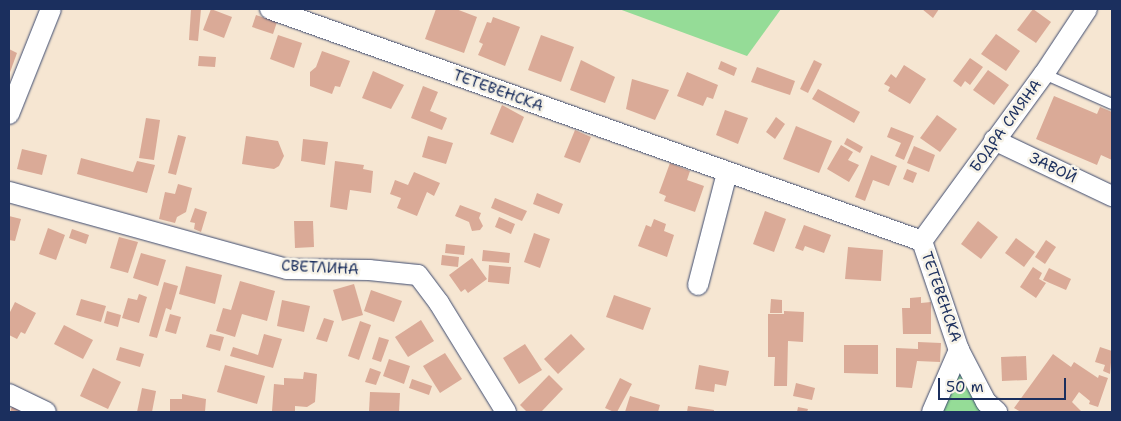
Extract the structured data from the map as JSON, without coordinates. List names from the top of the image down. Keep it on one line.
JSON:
{"streets":{"street":["ТЕТЕВЕНСКА","БОДРА СМЯНА","ЗАВОЙ","СВЕТЛИНА"]},"crossings":[["ТЕТЕВЕНСКА","БОДРА СМЯНА"],["БОДРА СМЯНА","ЗАВОЙ"]],"scale_bar":"50 m"}
